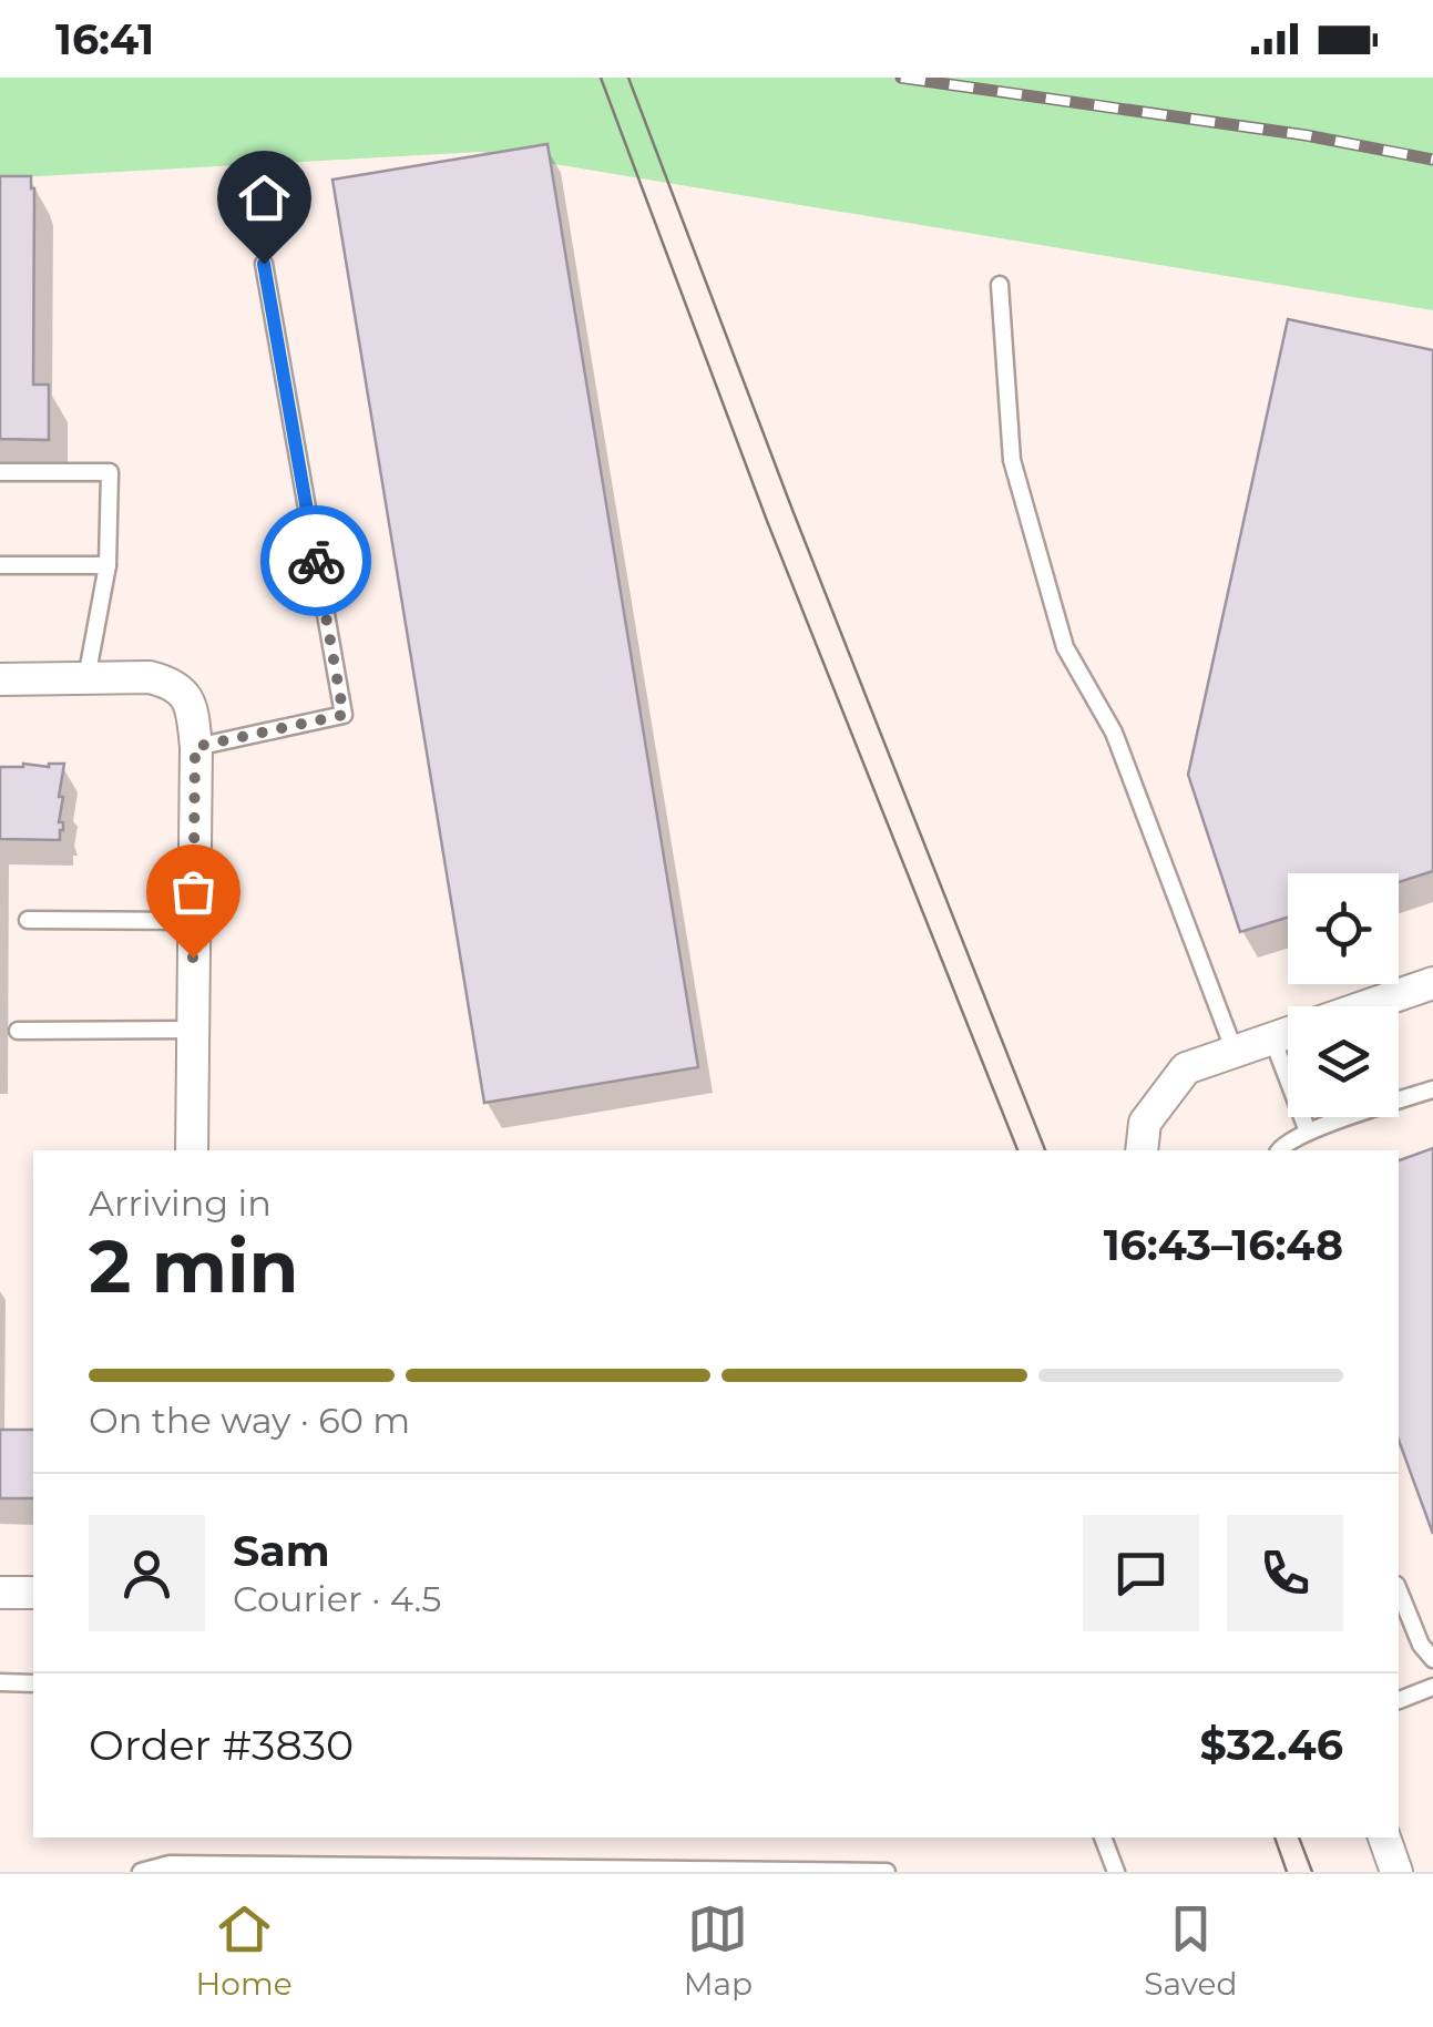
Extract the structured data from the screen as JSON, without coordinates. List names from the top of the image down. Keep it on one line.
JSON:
{"page":{"status":"16:41","heading":["2 min","Arriving in","16:43–16:48"],"panel":["Sam","Courier · 4.5","Order #3830","$32.46"],"bar":"On the way · 60 m","tabs":["Home","Map","Saved"]}}
